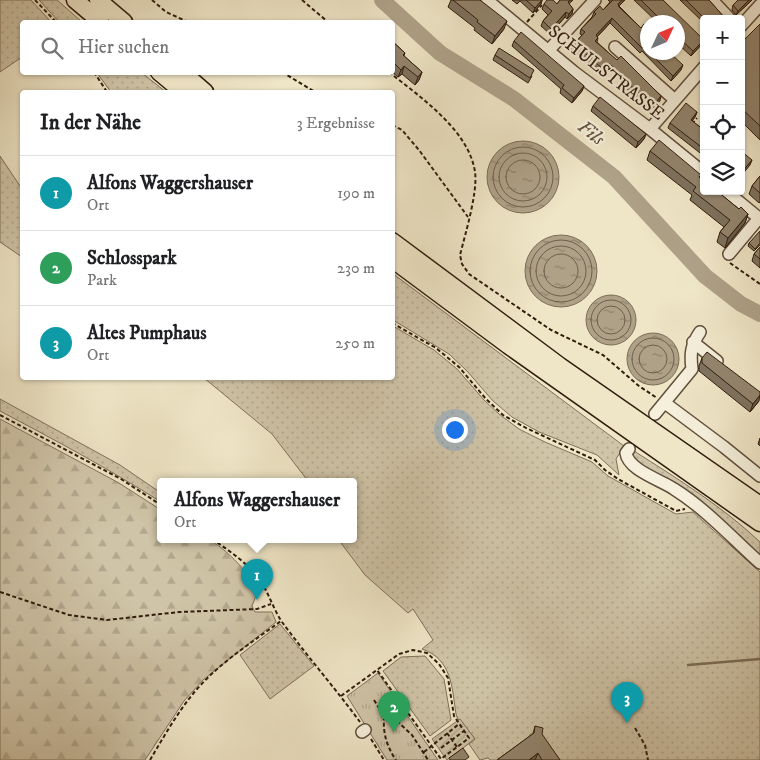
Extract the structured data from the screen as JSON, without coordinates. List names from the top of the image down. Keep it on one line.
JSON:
{"streets":{"street":["SCHULSTRASSE"]},"water":["Fils"],"north":"top right","page":{"map_buttons":["+","−"],"search":"Hier suchen","heading":["In der Nähe","3 Ergebnisse"],"list":[{"mark":"1","name":"Alfons Waggershauser","note":"Ort","value":"190 m"},{"mark":"2","name":"Schlosspark","note":"Park","value":"230 m"},{"mark":"3","name":"Altes Pumphaus","note":"Ort","value":"250 m"}],"popup":["Alfons Waggershauser","Ort"],"pins":["1","3","2"]}}
